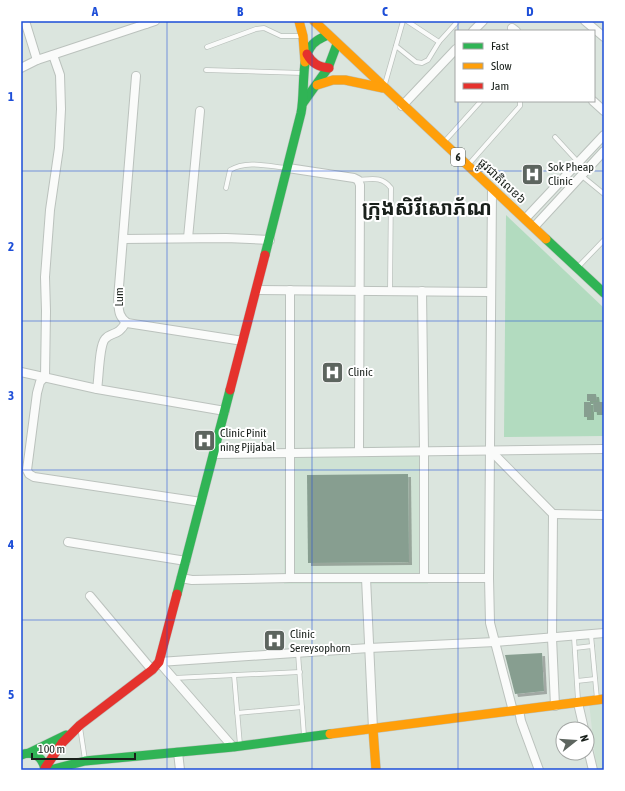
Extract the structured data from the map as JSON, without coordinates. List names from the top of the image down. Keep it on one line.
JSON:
{"streets":{"main road":["6","ផ្លូវជាតិលេខ៦"],"street":["Lum"]},"districts":["ក្រុងសិរីសោភ័ណ"],"places":{"hospital":["Sok Pheap Clinic","Clinic","Clinic Pinit ning Pjijabal","Clinic Sereysophorn"]},"legend":["Fast","Slow","Jam"],"scale_bar":"100 m","north":"right","grid":{"columns":["A","B","C","D"],"rows":["1","2","3","4","5"]}}
